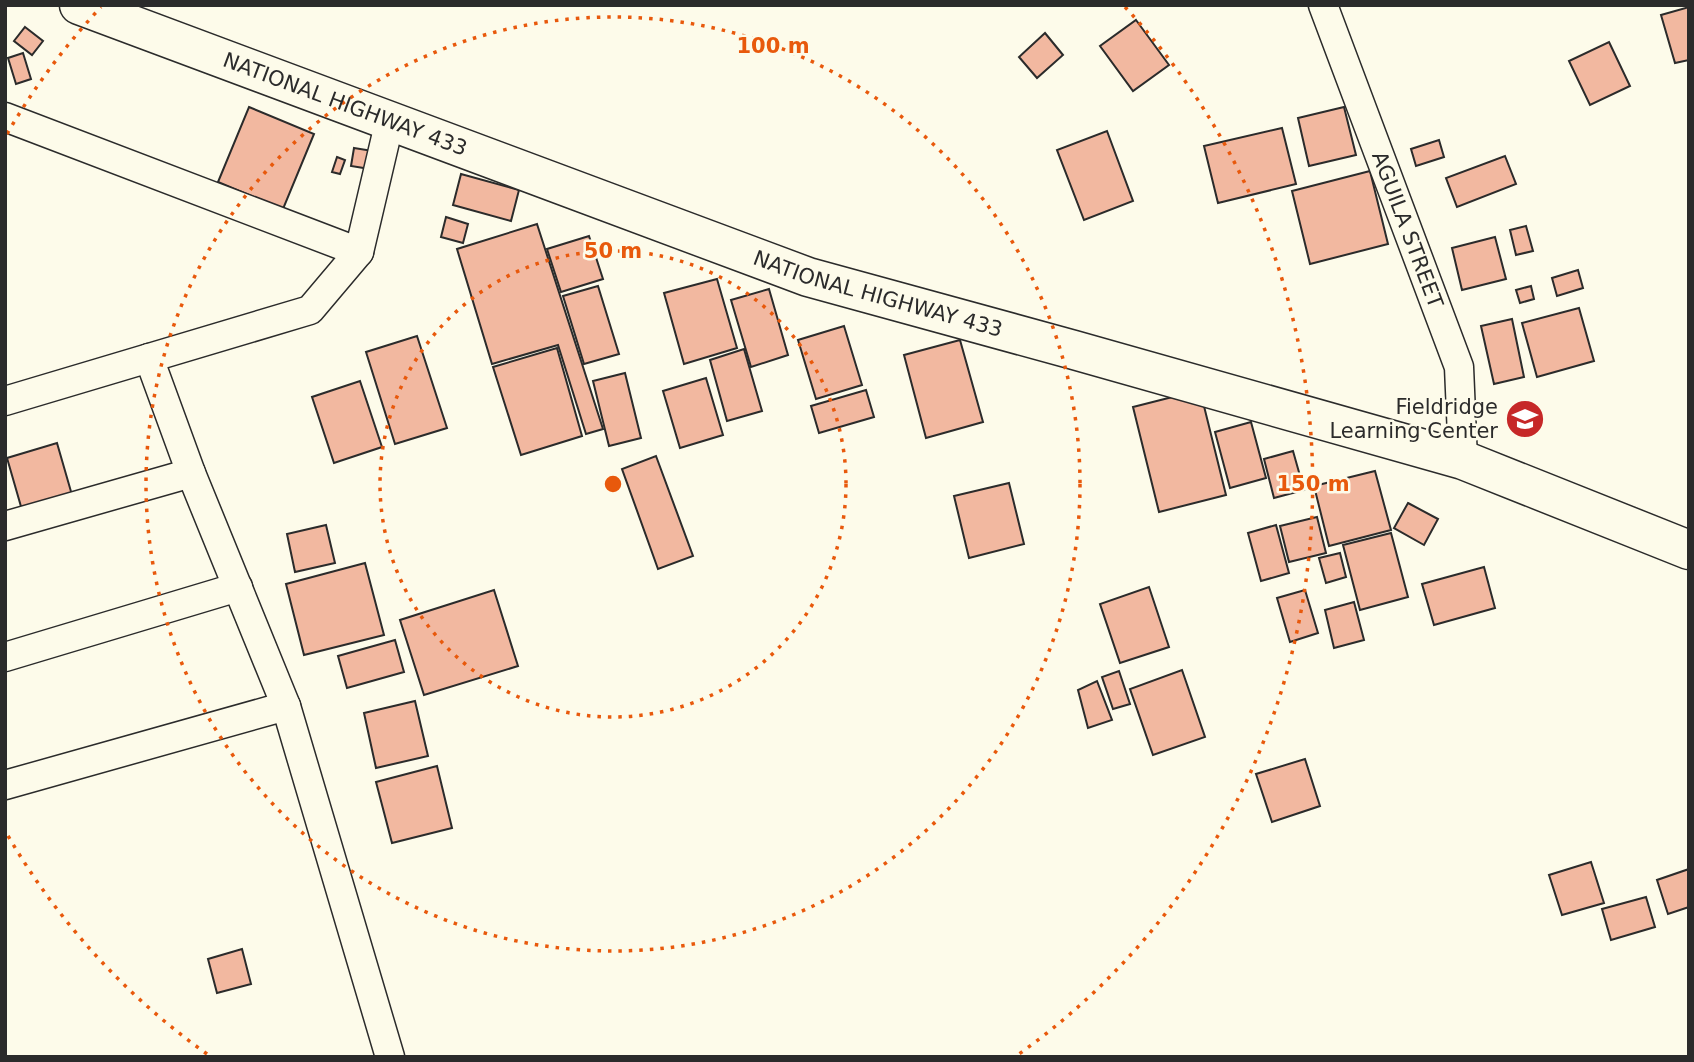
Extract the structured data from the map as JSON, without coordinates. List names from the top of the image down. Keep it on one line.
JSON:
{"streets":{"main road":["NATIONAL HIGHWAY 433"],"street":["AGUILA STREET"]},"crossings":[["NATIONAL HIGHWAY 433","AGUILA STREET"]],"places":{"school or university":["Fieldridge Learning Center"]},"rings":["100 m","50 m","150 m"]}
